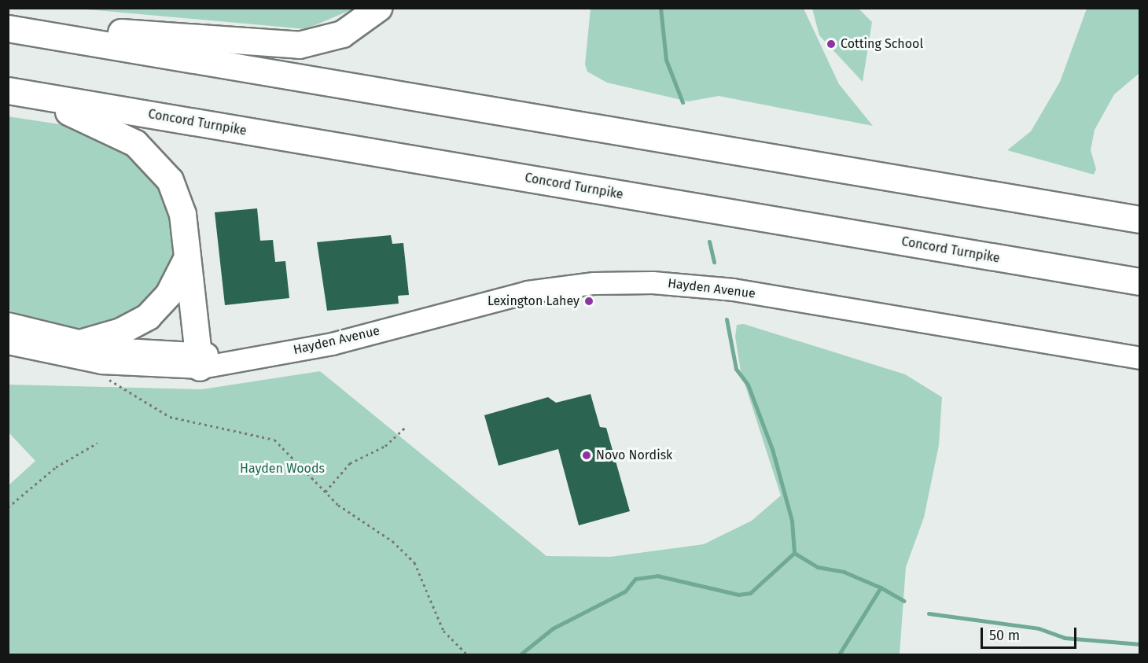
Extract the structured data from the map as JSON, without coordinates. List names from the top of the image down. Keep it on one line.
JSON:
{"streets":{"highway":["Concord Turnpike"],"street":["Hayden Avenue"]},"parks":["Hayden Woods"],"places":["Cotting School","Lexington Lahey","Novo Nordisk"],"scale_bar":"50 m"}
